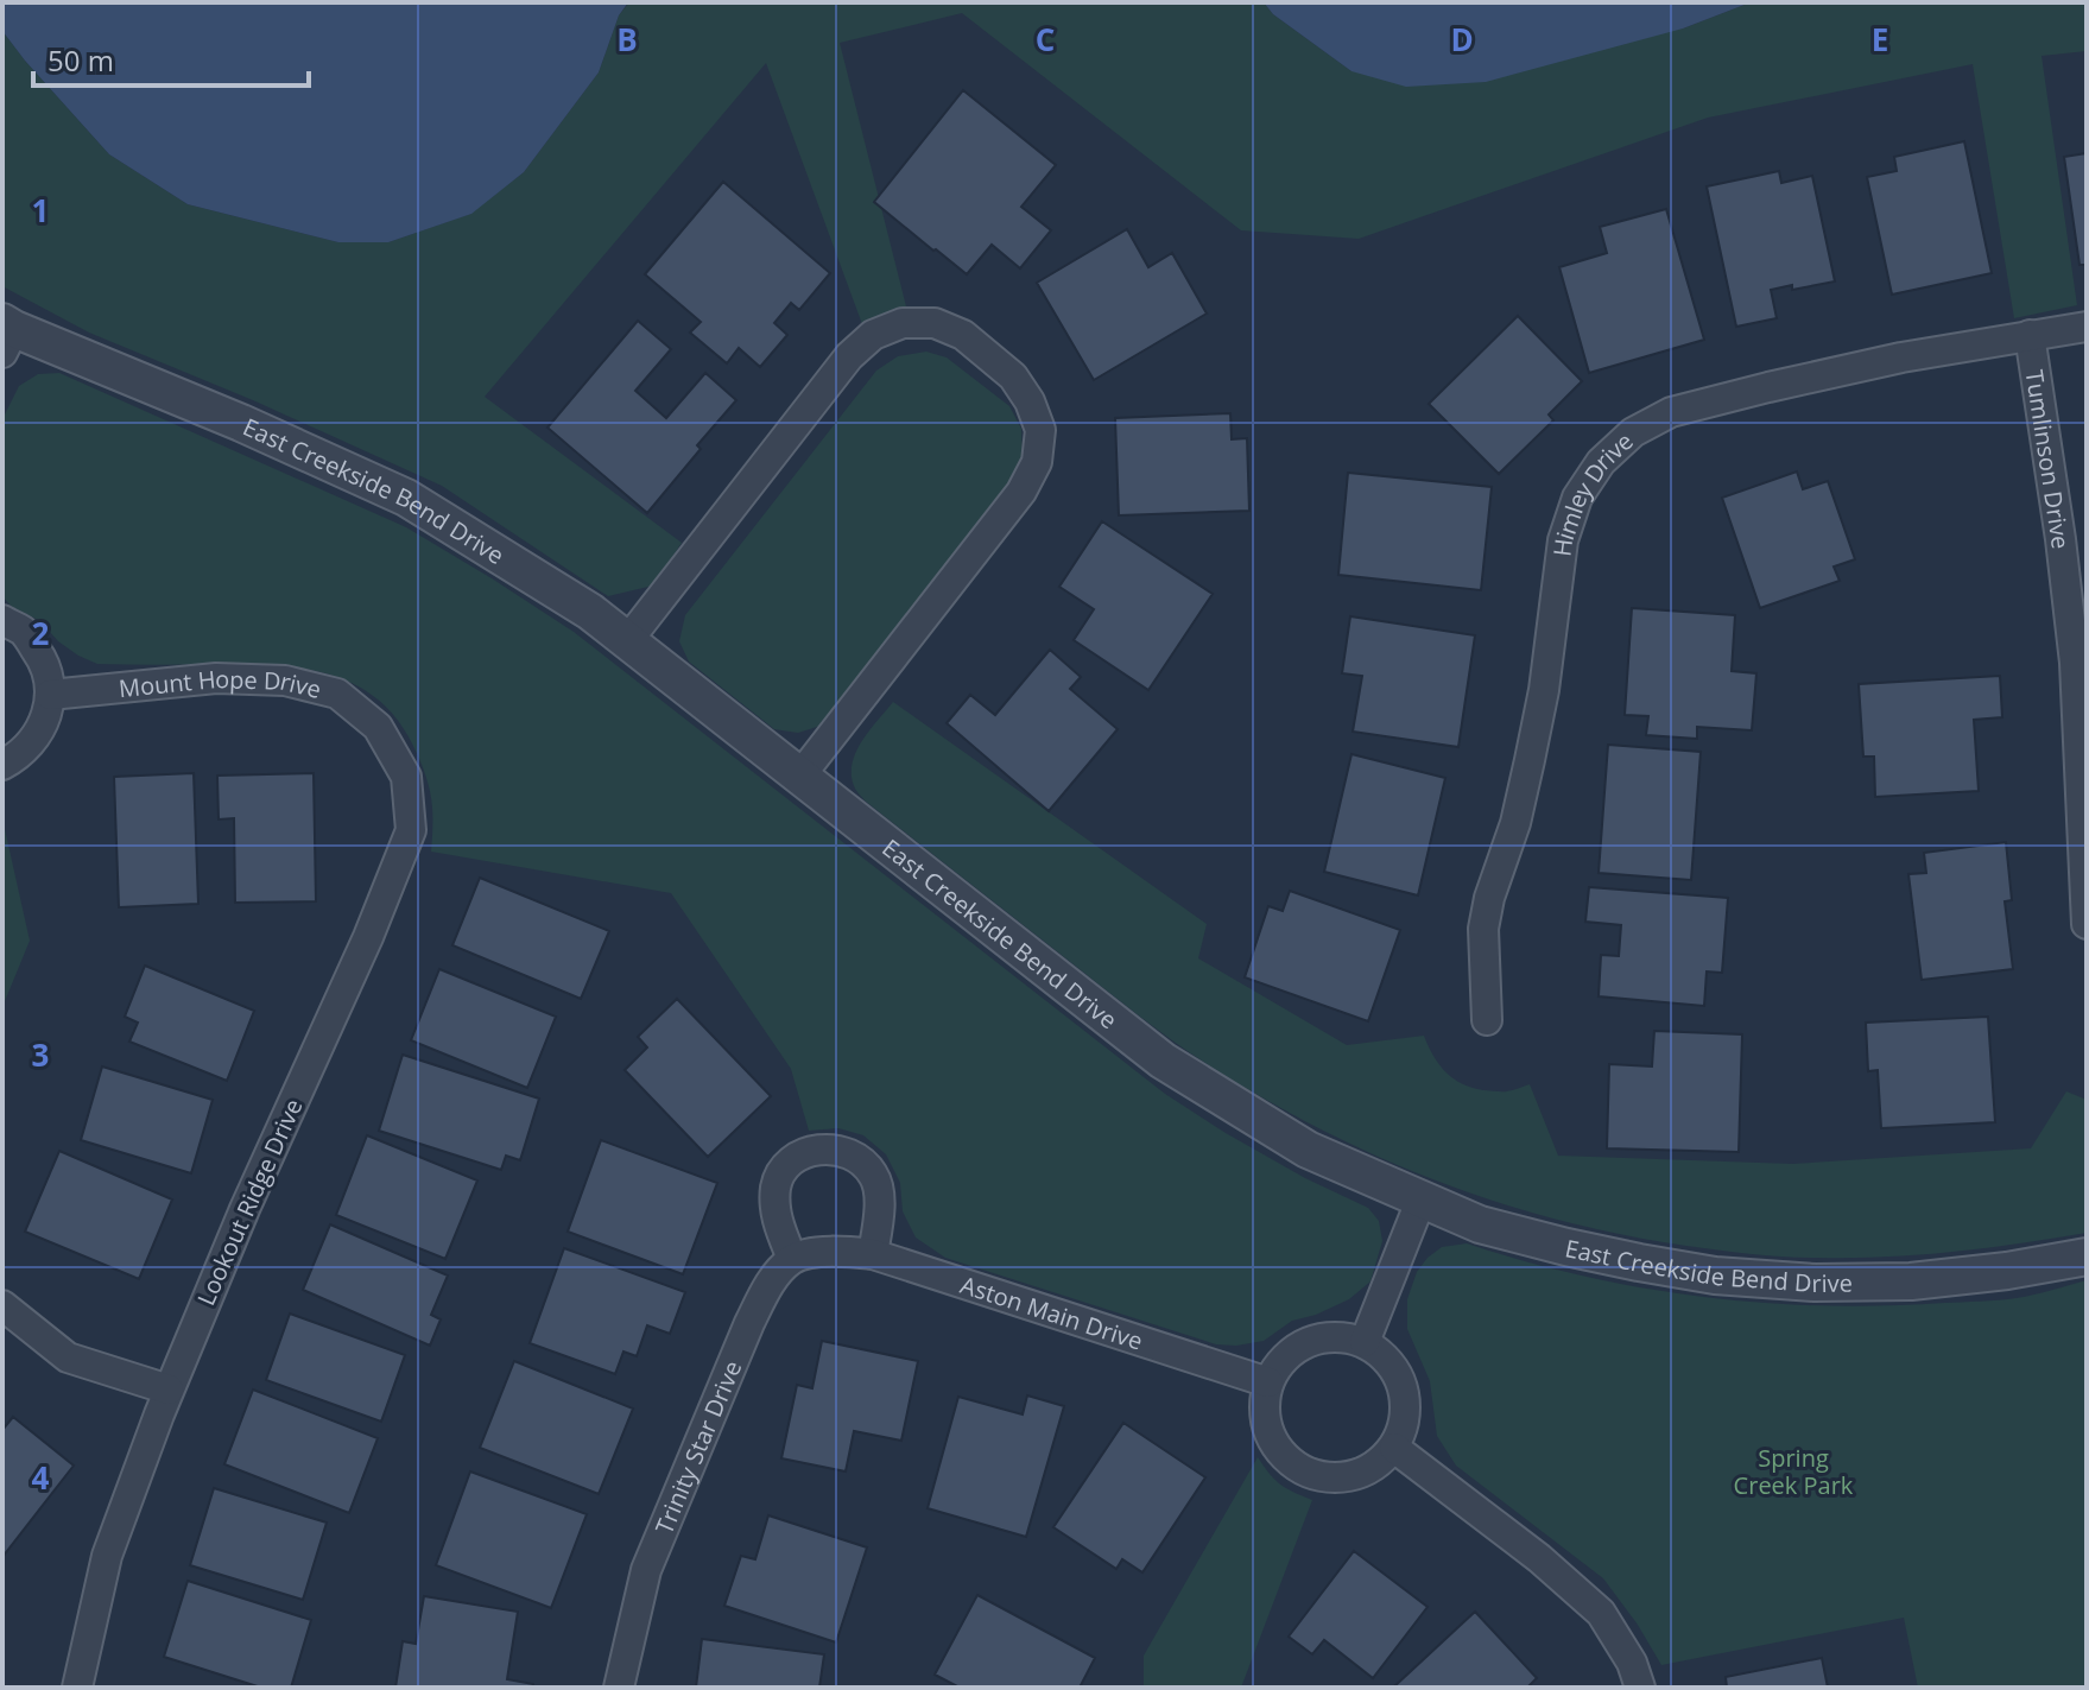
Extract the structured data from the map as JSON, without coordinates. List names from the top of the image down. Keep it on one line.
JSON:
{"streets":{"street":["Tumlinson Drive","East Creekside Bend Drive","Himley Drive","Mount Hope Drive","Lookout Ridge Drive","Aston Main Drive","Trinity Star Drive"]},"crossings":[["Tumlinson Drive","Himley Drive"],["Mount Hope Drive","Lookout Ridge Drive"],["Aston Main Drive","Trinity Star Drive"]],"parks":["Spring Creek Park"],"scale_bar":"50 m","grid":{"columns":["B","C","D","E"],"rows":["1","2","3","4"]}}
